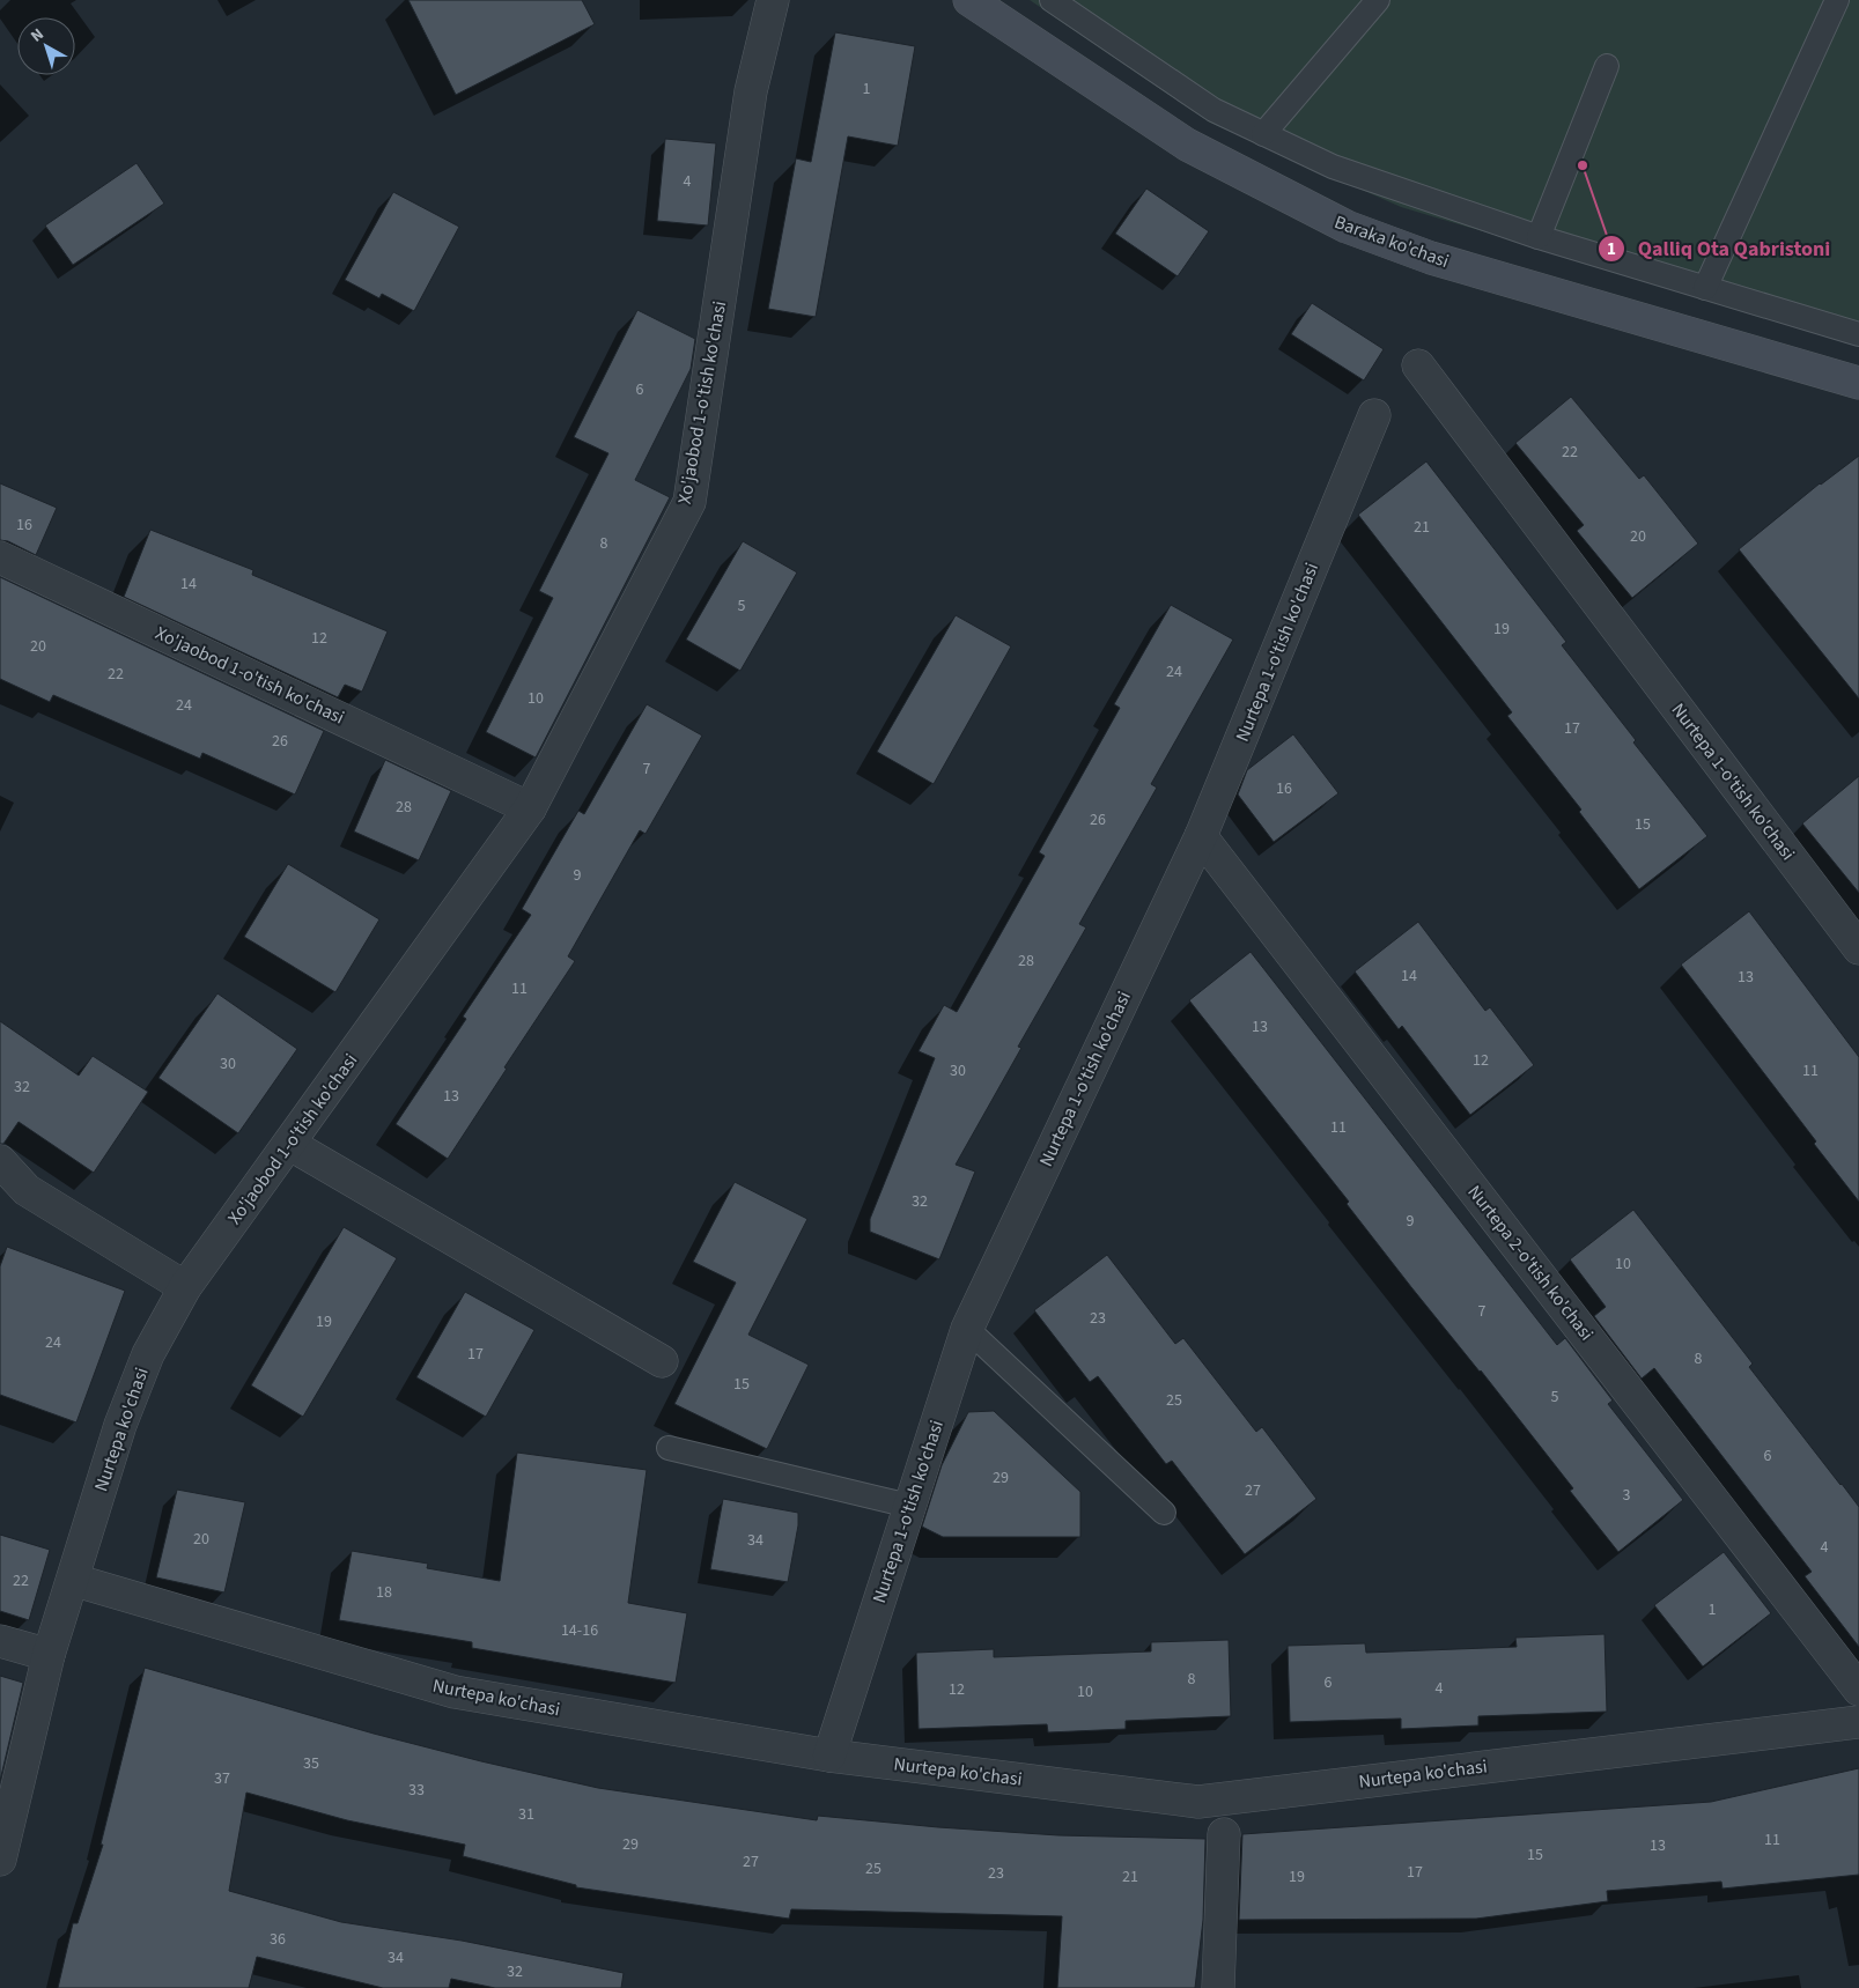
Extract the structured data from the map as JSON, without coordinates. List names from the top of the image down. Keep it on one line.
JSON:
{"streets":{"main road":["Baraka ko'chasi"],"street":["Xo'jaobod 1-o'tish ko'chasi","Nurtepa 1-o'tish ko'chasi","Nurtepa 2-o'tish ko'chasi","Nurtepa ko'chasi"]},"crossings":[["Xo'jaobod 1-o'tish ko'chasi","Nurtepa ko'chasi"],["Nurtepa 1-o'tish ko'chasi","Nurtepa 2-o'tish ko'chasi"],["Nurtepa 1-o'tish ko'chasi","Nurtepa ko'chasi"]],"places":["Qalliq Ota Qabristoni"],"house_numbers":["1","4","6","22","16","21","20","8","14","5","19","12","20","24","22","10","24","17","26","7","16","28","26","15","9","28","14","13","11","13","12","30","30","11","32","13","11","32","9","10","7","23","19","24","17","8","15","5","25","6","29","27","3","20","34","4","22","18","1","14-16","8","6","4","12","10","35","37","33","31","11","29","13","15","27","25","17","23","21","19","36","34","32"],"north":"top left"}
